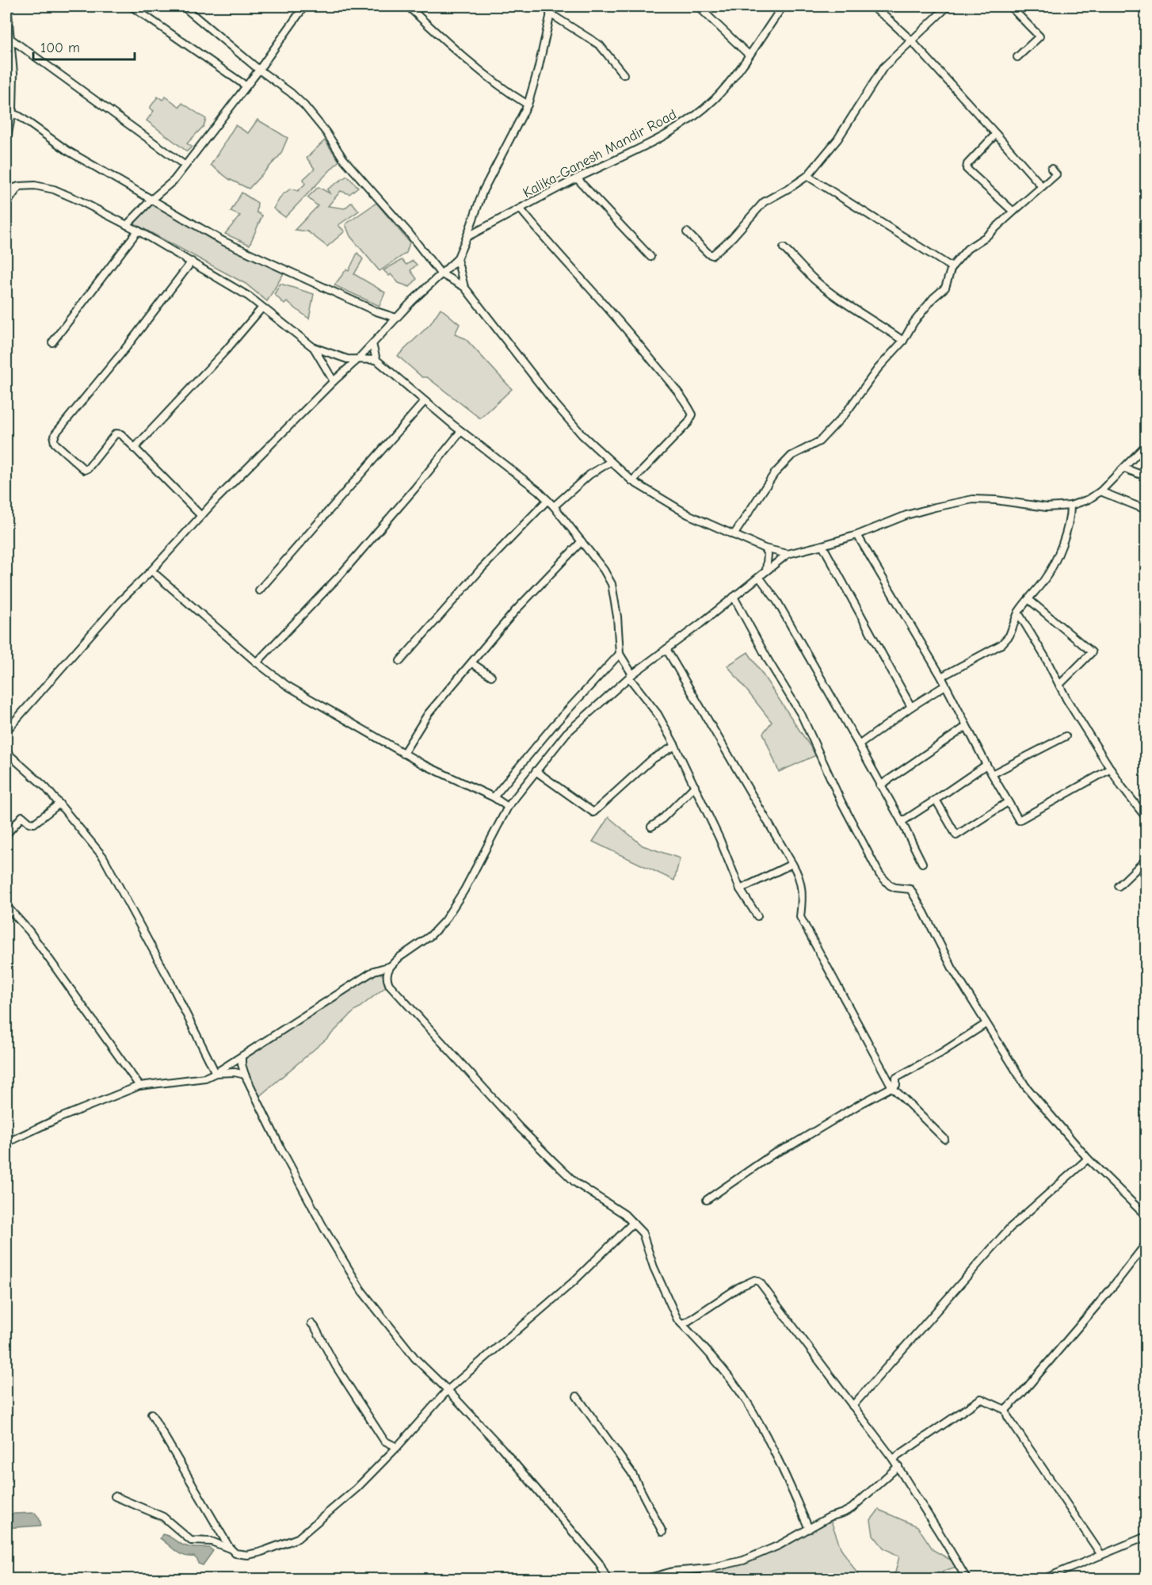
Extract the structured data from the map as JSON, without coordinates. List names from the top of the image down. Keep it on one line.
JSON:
{"streets":{"street":["Kalika-Ganesh Mandir Road"]},"scale_bar":"100 m"}
